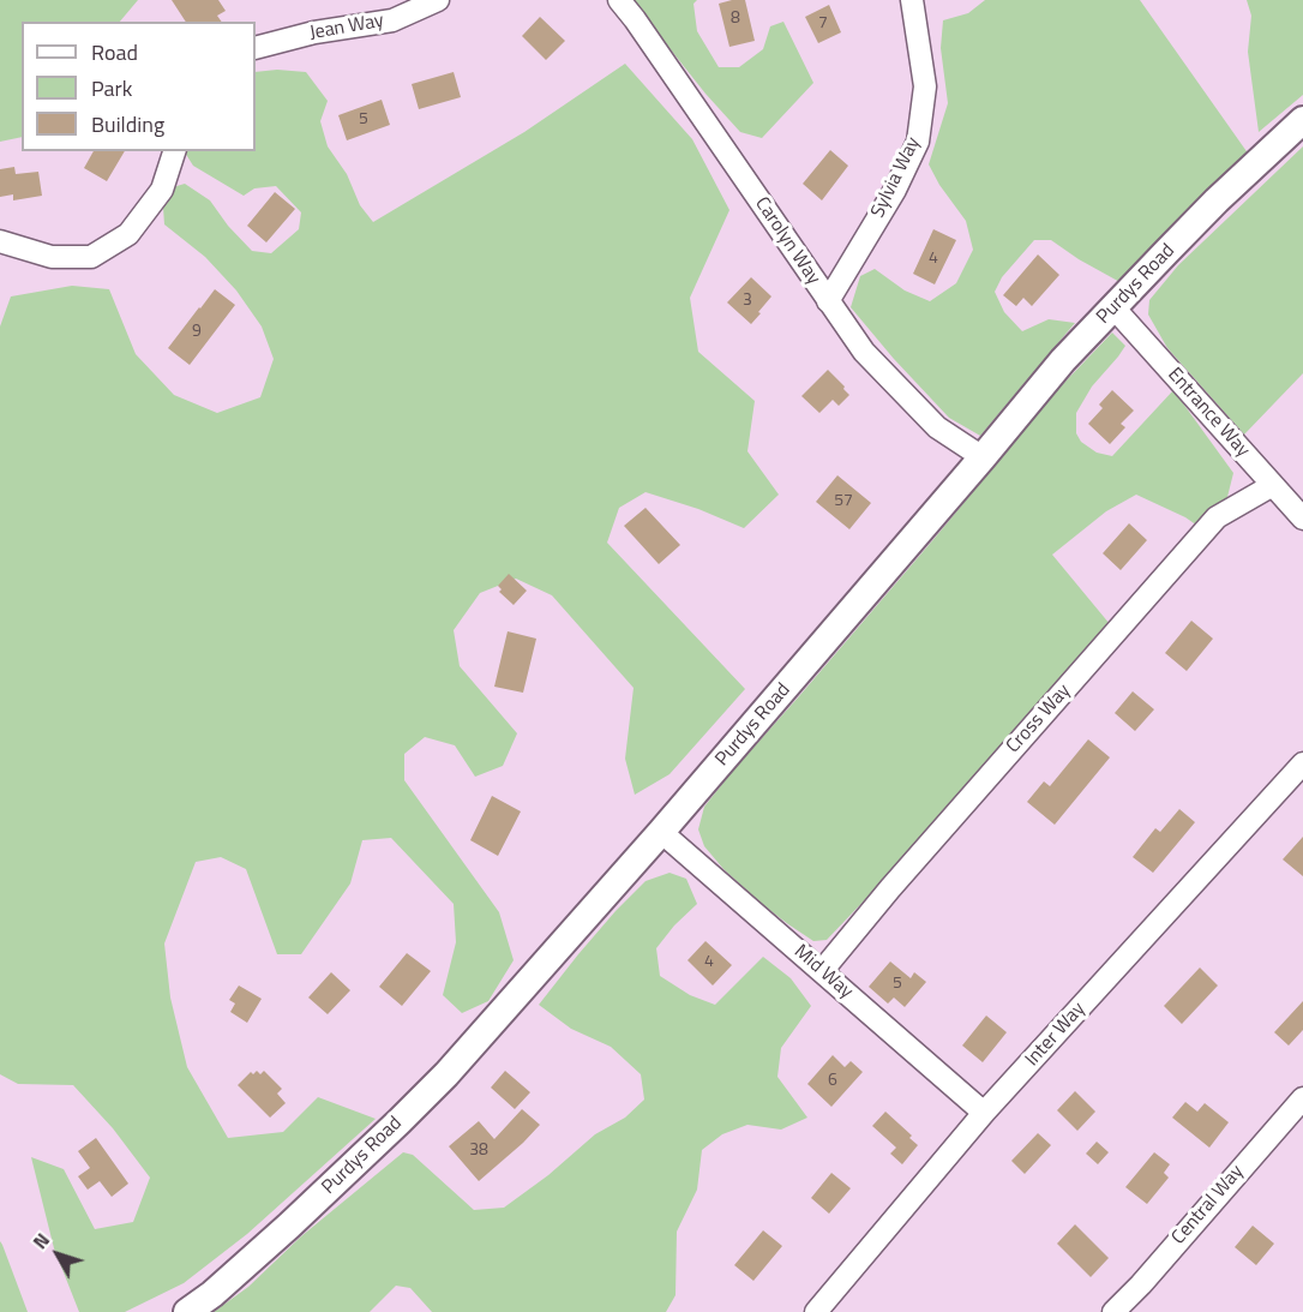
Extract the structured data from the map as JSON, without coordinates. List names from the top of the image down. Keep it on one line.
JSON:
{"streets":{"main road":["Purdys Road"],"street":["Jean Way","Sylvia Way","Carolyn Way","Entrance Way","Cross Way","Mid Way","Inter Way","Central Way"]},"crossings":[["Sylvia Way","Carolyn Way"],["Carolyn Way","Purdys Road"],["Purdys Road","Entrance Way"],["Purdys Road","Mid Way"],["Entrance Way","Cross Way"],["Cross Way","Mid Way"],["Mid Way","Inter Way"]],"house_numbers":["8","7","5","4","3","9","57","4","5","6","38"],"legend":["Road","Park","Building"],"north":"top left"}
